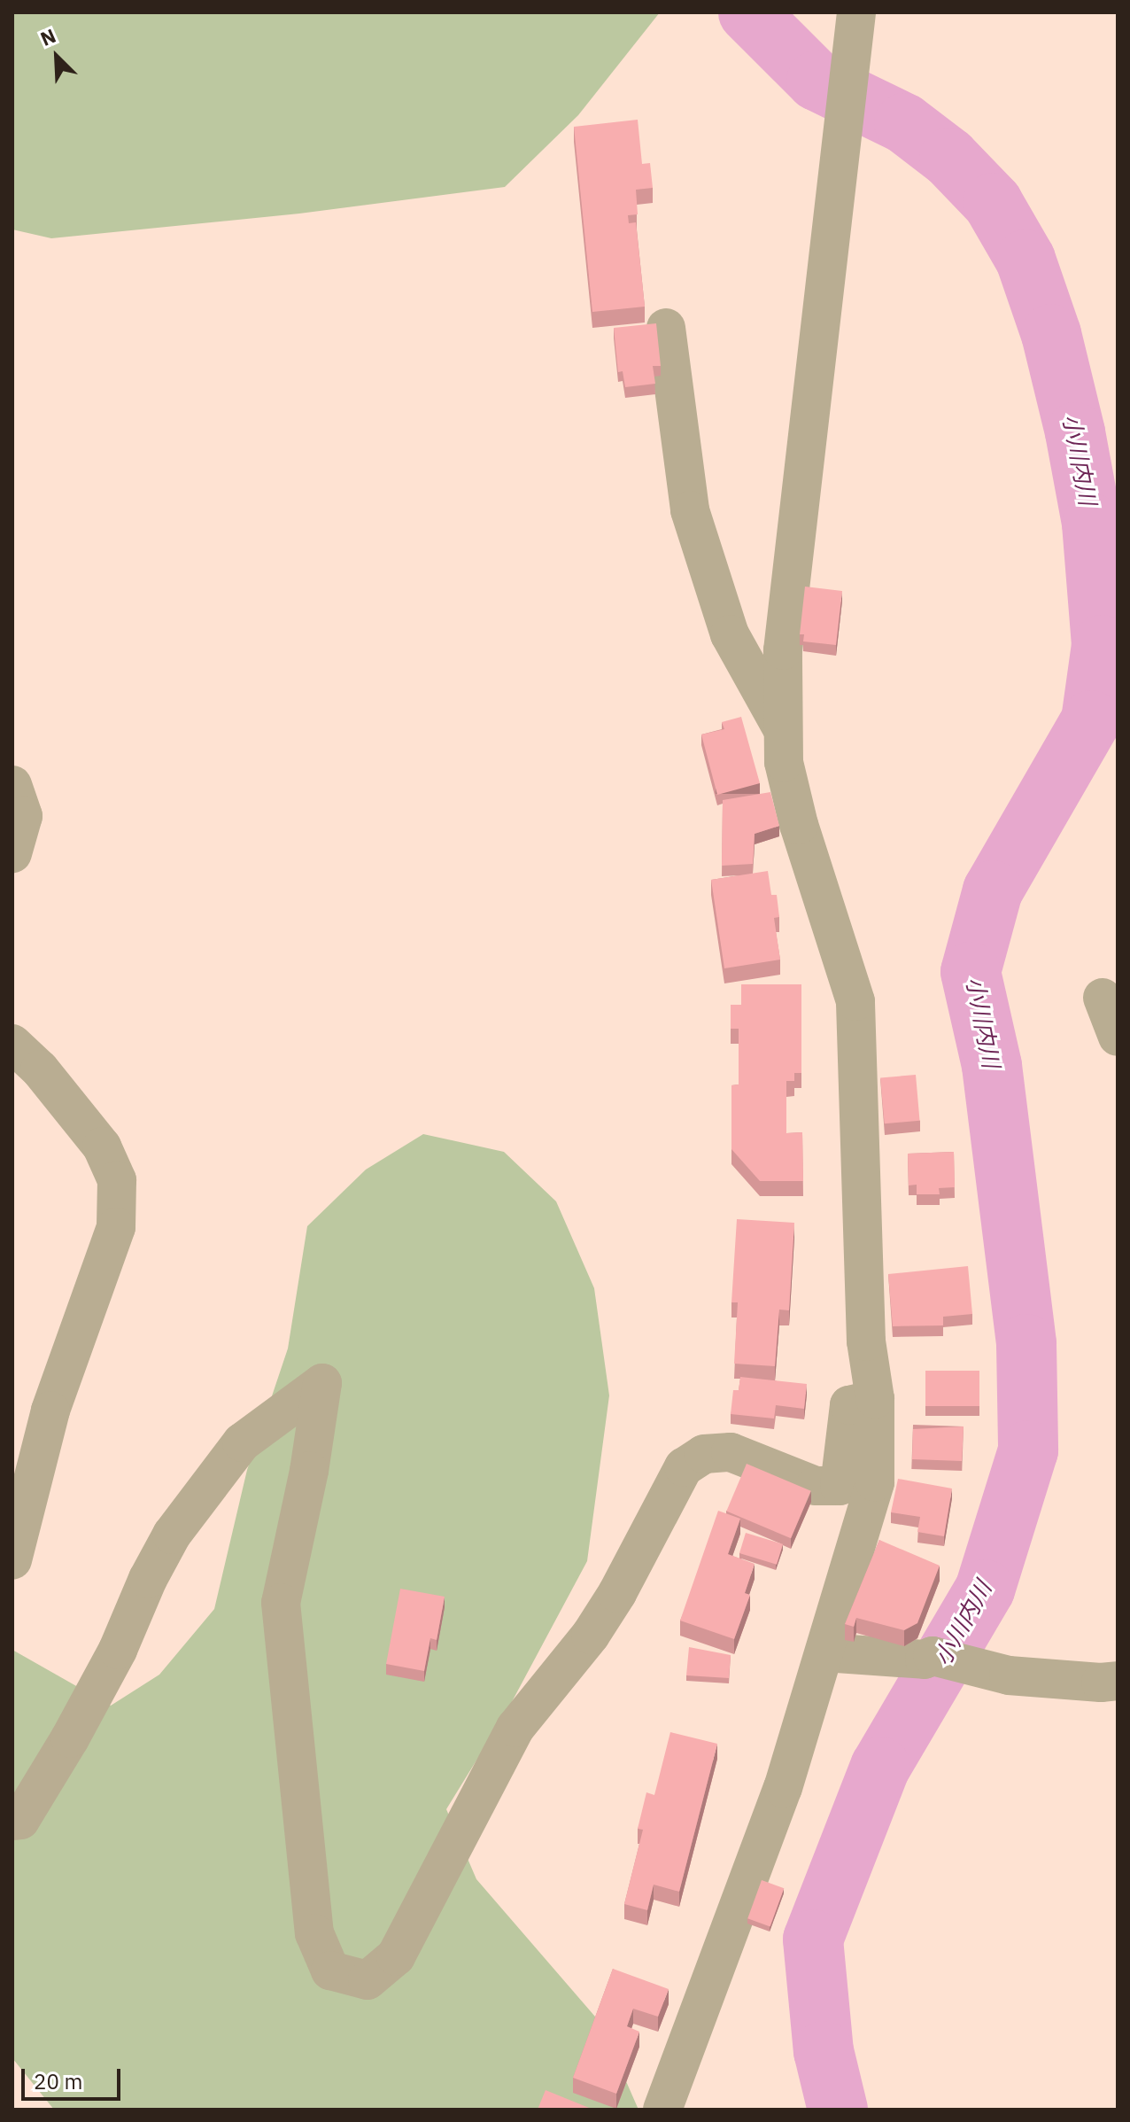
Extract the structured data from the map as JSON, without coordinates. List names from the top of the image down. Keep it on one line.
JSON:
{"water":["小川内川"],"scale_bar":"20 m","north":"top left"}
